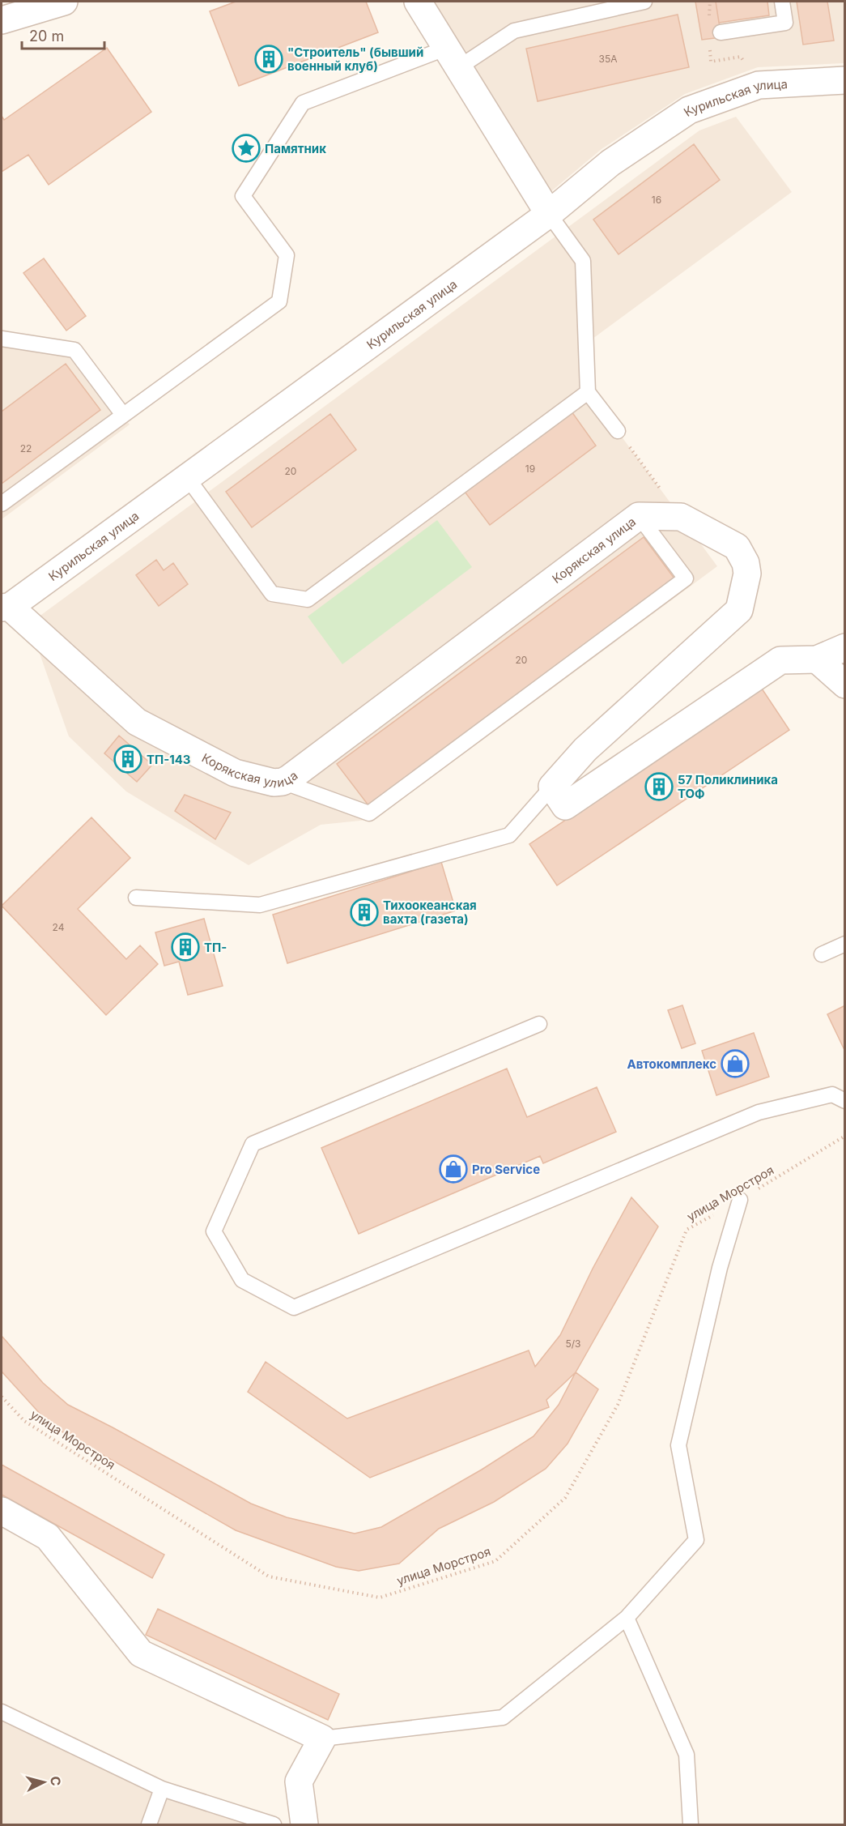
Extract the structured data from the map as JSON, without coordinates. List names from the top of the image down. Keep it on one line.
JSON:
{"streets":{"street":["Курильская улица","Корякская улица"],"path":["улица Морстроя"]},"crossings":[["Курильская улица","Корякская улица"]],"places":{"building":["\"Строитель\" (бывший военный клуб)","ТП-143","57 Поликлиника ТОФ","Тихоокеанская вахта (газета)","ТП-"],"place":["Памятник"],"shop":["Автокомплекс","Pro Service"]},"house_numbers":["35А","16","22","19","20","20","24","5/3"],"scale_bar":"20 m","north":"right"}
